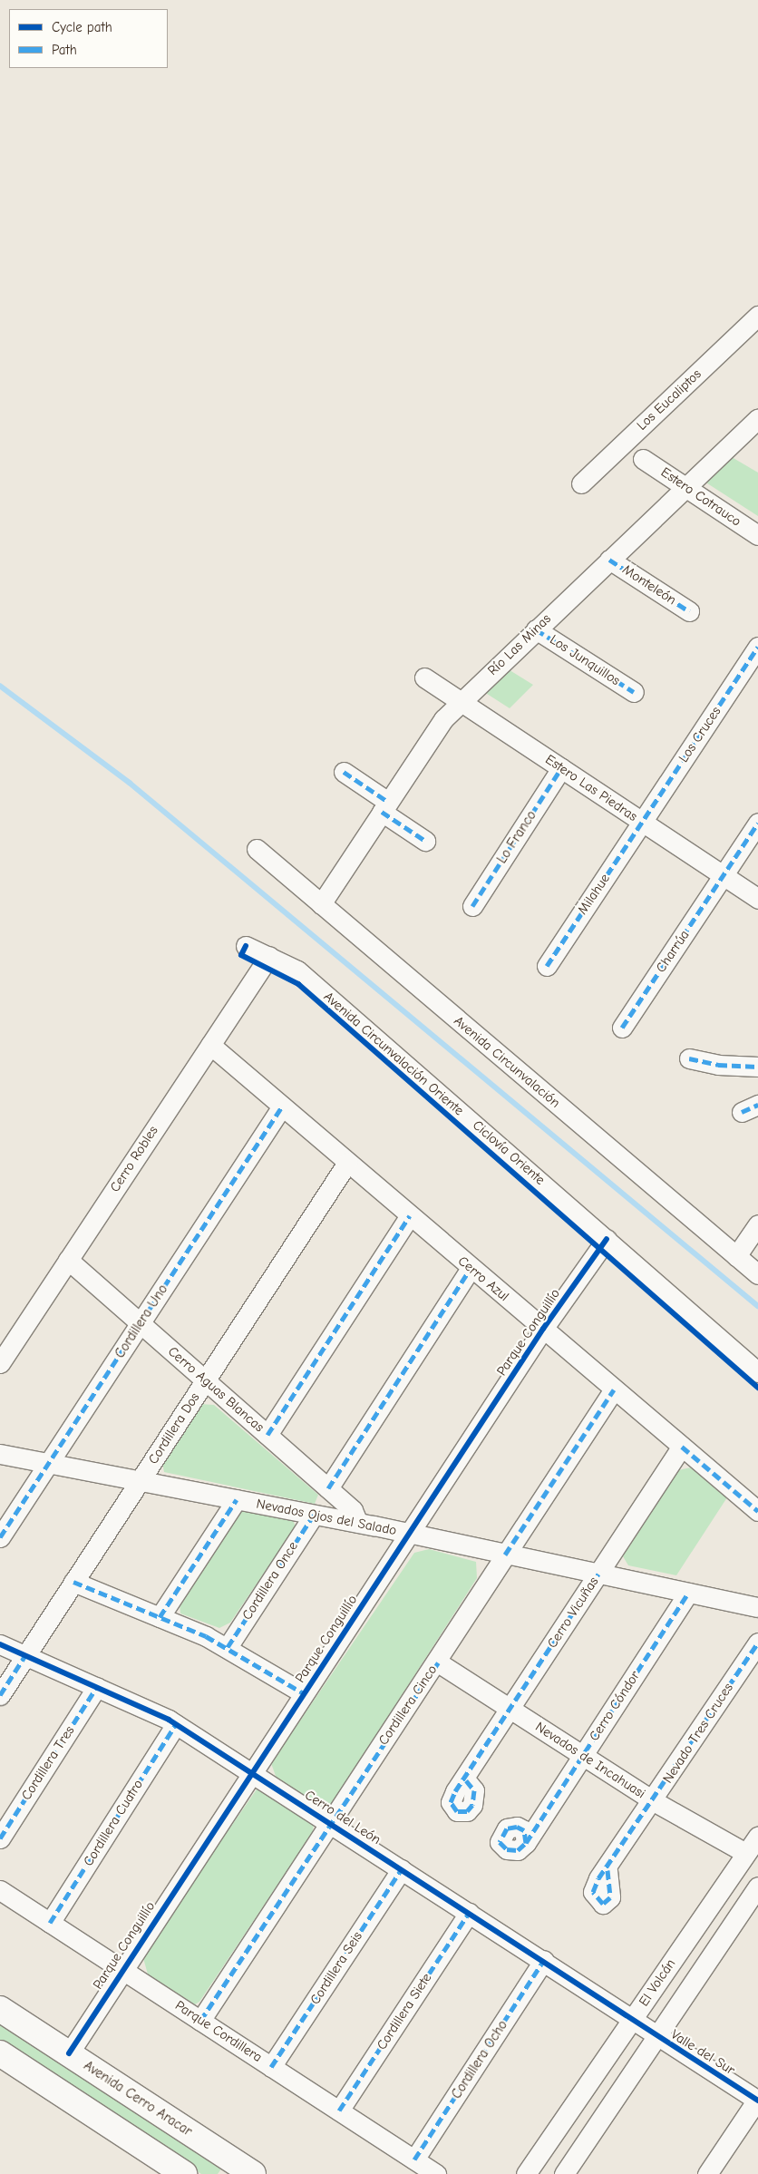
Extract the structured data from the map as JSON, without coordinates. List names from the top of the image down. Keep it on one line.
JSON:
{"streets":{"street":["Los Eucaliptos","Estero Cotrauco","Monteleón","Río Las Minas","Los Junquillos","Los Cruces","Estero Las Piedras","Lo Franco","Milahue","Charrúa","Avenida Circunvalación Oriente","Avenida Circunvalación","Cerro Robles","Cerro Azul","Cordillera Uno","Parque Conguillío","Cerro Aguas Blancas","Cordillera Dos","Nevados Ojos del Salado","Cordillera Once","Cerro Vicuñas","Cordillera Cinco","Cerro Cóndor","Nevado Tres Cruces","Nevados de Incahuasi","Cordillera Tres","Cerro del León","Cordillera Cuatro","Cordillera Seis","El Volcán","Cordillera Siete","Parque Cordillera","Valle del Sur","Cordillera Ocho","Avenida Cerro Aracar"],"cycle path":["Ciclovía Oriente"]},"crossings":[["Estero Cotrauco","Río Las Minas"],["Monteleón","Río Las Minas"],["Río Las Minas","Los Junquillos"],["Río Las Minas","Estero Las Piedras"],["Río Las Minas","Avenida Circunvalación"],["Los Cruces","Estero Las Piedras"],["Los Cruces","Milahue"],["Estero Las Piedras","Lo Franco"],["Estero Las Piedras","Milahue"],["Estero Las Piedras","Charrúa"],["Avenida Circunvalación Oriente","Cerro Robles"],["Avenida Circunvalación Oriente","Parque Conguillío"],["Cerro Robles","Cerro Azul"],["Cerro Robles","Cerro Aguas Blancas"],["Cerro Azul","Cordillera Uno"],["Cerro Azul","Parque Conguillío"],["Cerro Azul","Cordillera Dos"],["Cerro Azul","Cerro Vicuñas"],["Cerro Azul","Cordillera Cinco"],["Cordillera Uno","Cerro Aguas Blancas"],["Cordillera Uno","Nevados Ojos del Salado"],["Parque Conguillío","Nevados Ojos del Salado"],["Parque Conguillío","Cerro del León"],["Parque Conguillío","Parque Cordillera"],["Parque Conguillío","Avenida Cerro Aracar"],["Cerro Aguas Blancas","Cordillera Dos"],["Cerro Aguas Blancas","Nevados Ojos del Salado"],["Cordillera Dos","Nevados Ojos del Salado"],["Cordillera Dos","Cerro del León"],["Nevados Ojos del Salado","Cordillera Once"],["Nevados Ojos del Salado","Cerro Vicuñas"],["Nevados Ojos del Salado","Cordillera Cinco"],["Nevados Ojos del Salado","Cerro Cóndor"],["Cerro Vicuñas","Nevados de Incahuasi"],["Cordillera Cinco","Nevados de Incahuasi"],["Cordillera Cinco","Cerro del León"],["Cordillera Cinco","Parque Cordillera"],["Cerro Cóndor","Nevados de Incahuasi"],["Nevado Tres Cruces","Nevados de Incahuasi"],["Nevados de Incahuasi","El Volcán"],["Cordillera Tres","Cerro del León"],["Cerro del León","Cordillera Cuatro"],["Cerro del León","Cordillera Seis"],["Cerro del León","El Volcán"],["Cerro del León","Cordillera Siete"],["Cerro del León","Valle del Sur"],["Cerro del León","Cordillera Ocho"],["Cordillera Cuatro","Parque Cordillera"],["Cordillera Seis","Parque Cordillera"],["Cordillera Siete","Parque Cordillera"],["Parque Cordillera","Cordillera Ocho"]],"legend":["Cycle path","Path"]}
